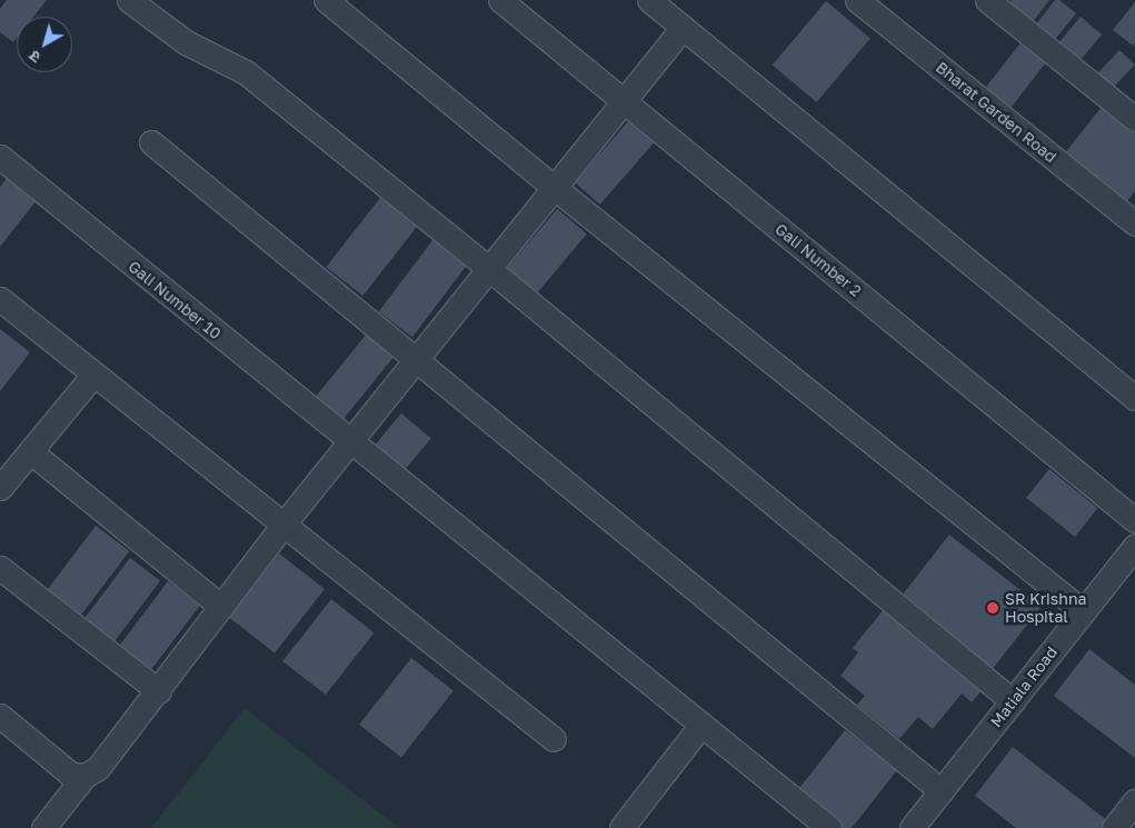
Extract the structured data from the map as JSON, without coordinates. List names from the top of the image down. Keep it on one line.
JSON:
{"streets":{"street":["Bharat Garden Road","Gali Number 2","Gali Number 10","Matiala Road"]},"places":["SR Krishna Hospital"],"north":"bottom left"}
